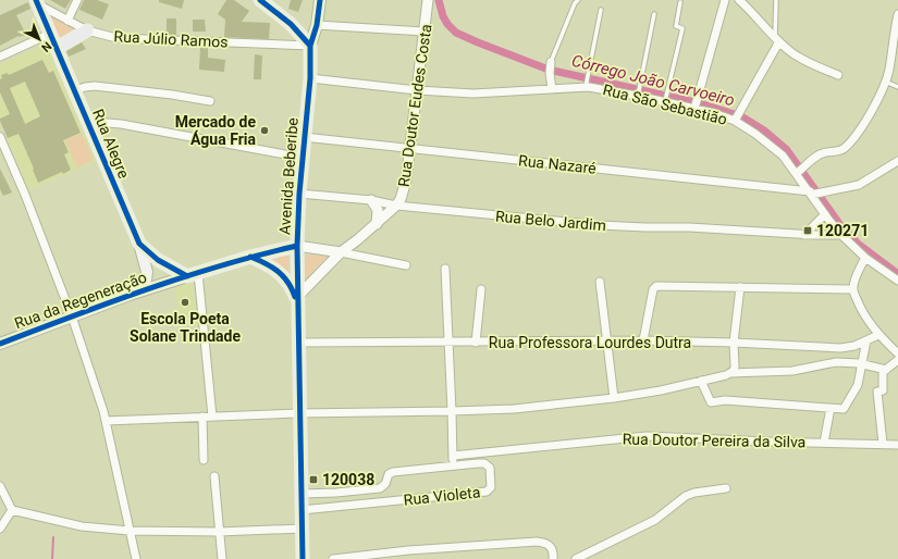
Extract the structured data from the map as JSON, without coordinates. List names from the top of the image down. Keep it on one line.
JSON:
{"streets":{"main road":["Rua Alegre","Avenida Beberibe","Rua da Regeneração"],"street":["Rua Júlio Ramos","Rua São Sebastião","Rua Doutor Eudes Costa","Rua Nazaré","Rua Belo Jardim","Rua Professora Lourdes Dutra","Rua Doutor Pereira da Silva","Rua Violeta"]},"crossings":[["Rua Júlio Ramos","Rua Alegre"],["Rua Júlio Ramos","Avenida Beberibe"],["Rua São Sebastião","Rua Doutor Eudes Costa"],["Rua São Sebastião","Rua Nazaré"],["Rua São Sebastião","Avenida Beberibe"],["Rua São Sebastião","Rua Belo Jardim"],["Rua Doutor Eudes Costa","Rua Nazaré"],["Rua Doutor Eudes Costa","Avenida Beberibe"],["Rua Doutor Eudes Costa","Rua Belo Jardim"],["Rua Alegre","Rua da Regeneração"],["Rua Nazaré","Avenida Beberibe"],["Avenida Beberibe","Rua Belo Jardim"],["Avenida Beberibe","Rua da Regeneração"],["Avenida Beberibe","Rua Professora Lourdes Dutra"],["Avenida Beberibe","Rua Violeta"],["Rua Doutor Pereira da Silva","Rua Violeta"]],"water":["Córrego João Carvoeiro"],"places":{"other":["Mercado de Água Fria","Escola Poeta Solane Trindade"],"transit":["120271","120038"]},"north":"bottom right"}
